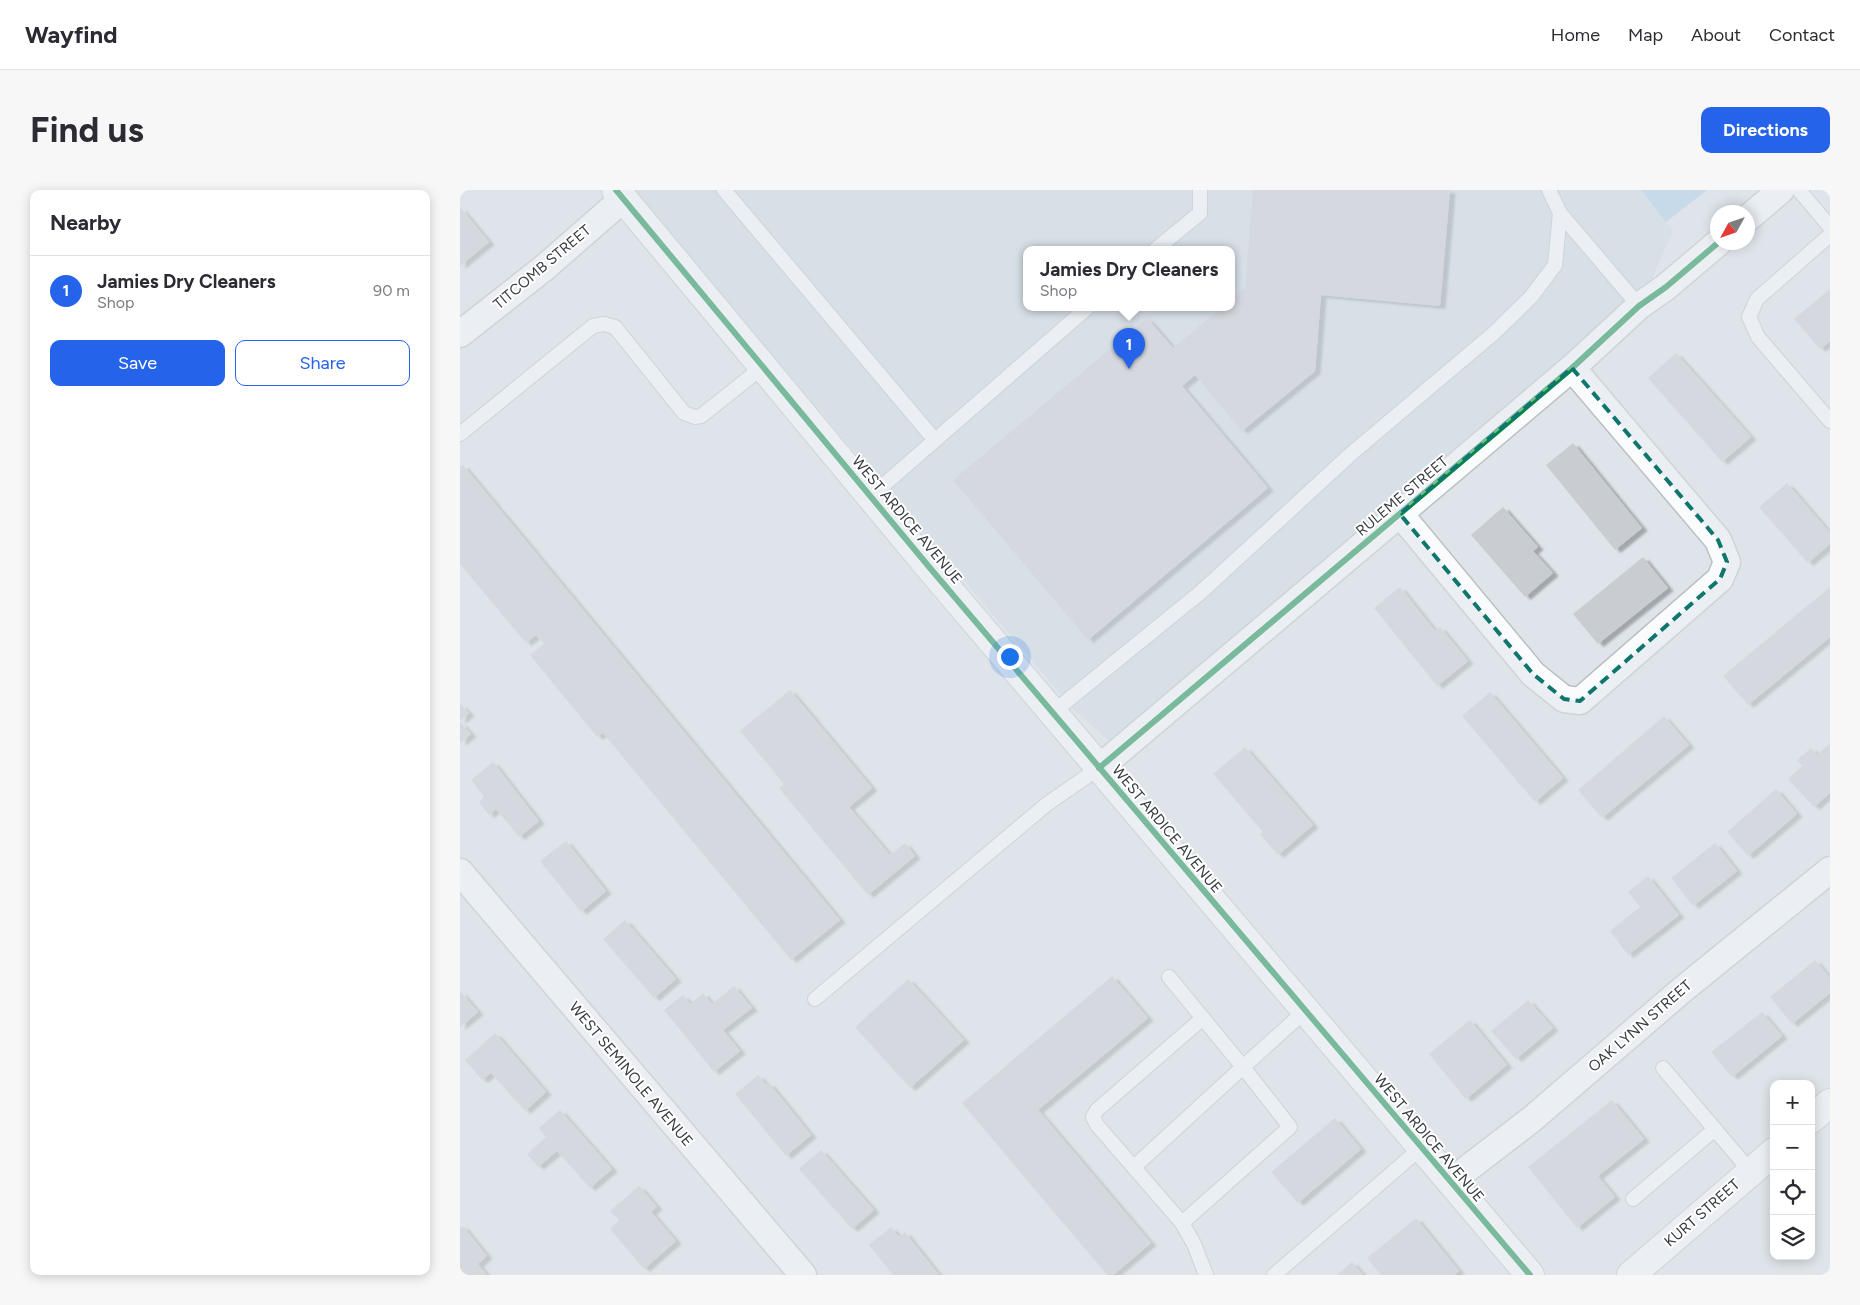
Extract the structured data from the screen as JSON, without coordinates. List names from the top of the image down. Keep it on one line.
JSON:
{"streets":{"street":["TITCOMB STREET","RULEME STREET","WEST ARDICE AVENUE","OAK LYNN STREET","WEST SEMINOLE AVENUE","KURT STREET"]},"crossings":[["TITCOMB STREET","WEST ARDICE AVENUE"],["RULEME STREET","WEST ARDICE AVENUE"],["WEST ARDICE AVENUE","OAK LYNN STREET"]],"north":"bottom left","page":{"header":"Wayfind","nav":["Home","Map","About","Contact"],"buttons":["Directions",["Save","Share"]],"title":"Find us","heading":"Nearby","popup":["Jamies Dry Cleaners","Shop"],"list":[{"mark":"1","name":"Jamies Dry Cleaners","note":"Shop","value":"90 m"}],"pins":"1","map_buttons":["+","−"]}}
